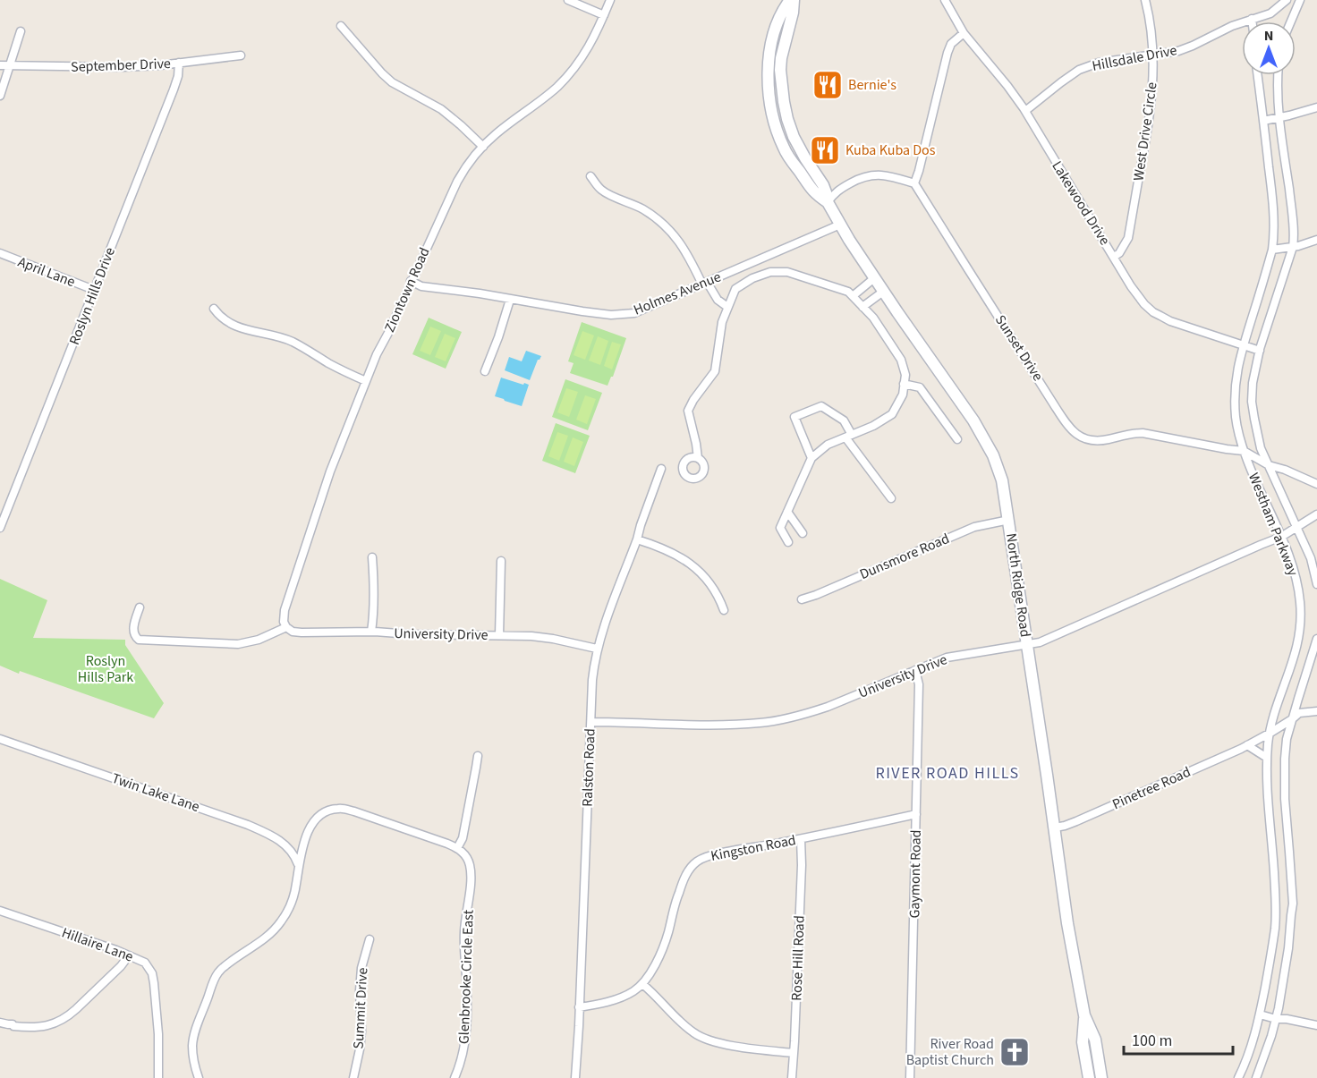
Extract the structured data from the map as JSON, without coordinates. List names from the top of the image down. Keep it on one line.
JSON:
{"streets":{"main road":["North Ridge Road"],"street":["Hillsdale Drive","September Drive","West Drive Circle","Lakewood Drive","April Lane","Ziontown Road","Holmes Avenue","Roslyn Hills Drive","Sunset Drive","Westham Parkway","Dunsmore Road","University Drive","Ralston Road","Pinetree Road","Twin Lake Lane","Kingston Road","Gaymont Road","Hillaire Lane","Rose Hill Road","Glenbrooke Circle East","Summit Drive"]},"crossings":[["Hillsdale Drive","West Drive Circle"],["Hillsdale Drive","Lakewood Drive"],["September Drive","Roslyn Hills Drive"],["West Drive Circle","Lakewood Drive"],["Lakewood Drive","Westham Parkway"],["April Lane","Roslyn Hills Drive"],["Ziontown Road","Holmes Avenue"],["Ziontown Road","University Drive"],["Holmes Avenue","North Ridge Road"],["Sunset Drive","Westham Parkway"],["Westham Parkway","University Drive"],["Westham Parkway","Pinetree Road"],["Dunsmore Road","North Ridge Road"],["North Ridge Road","University Drive"],["North Ridge Road","Pinetree Road"],["University Drive","Ralston Road"],["University Drive","Gaymont Road"],["Ralston Road","Kingston Road"],["Kingston Road","Gaymont Road"],["Kingston Road","Rose Hill Road"]],"districts":["RIVER ROAD HILLS"],"parks":["Roslyn Hills Park"],"places":{"restaurant":["Bernie's","Kuba Kuba Dos"],"church":["River Road Baptist Church"]},"scale_bar":"100 m","north":"top"}
